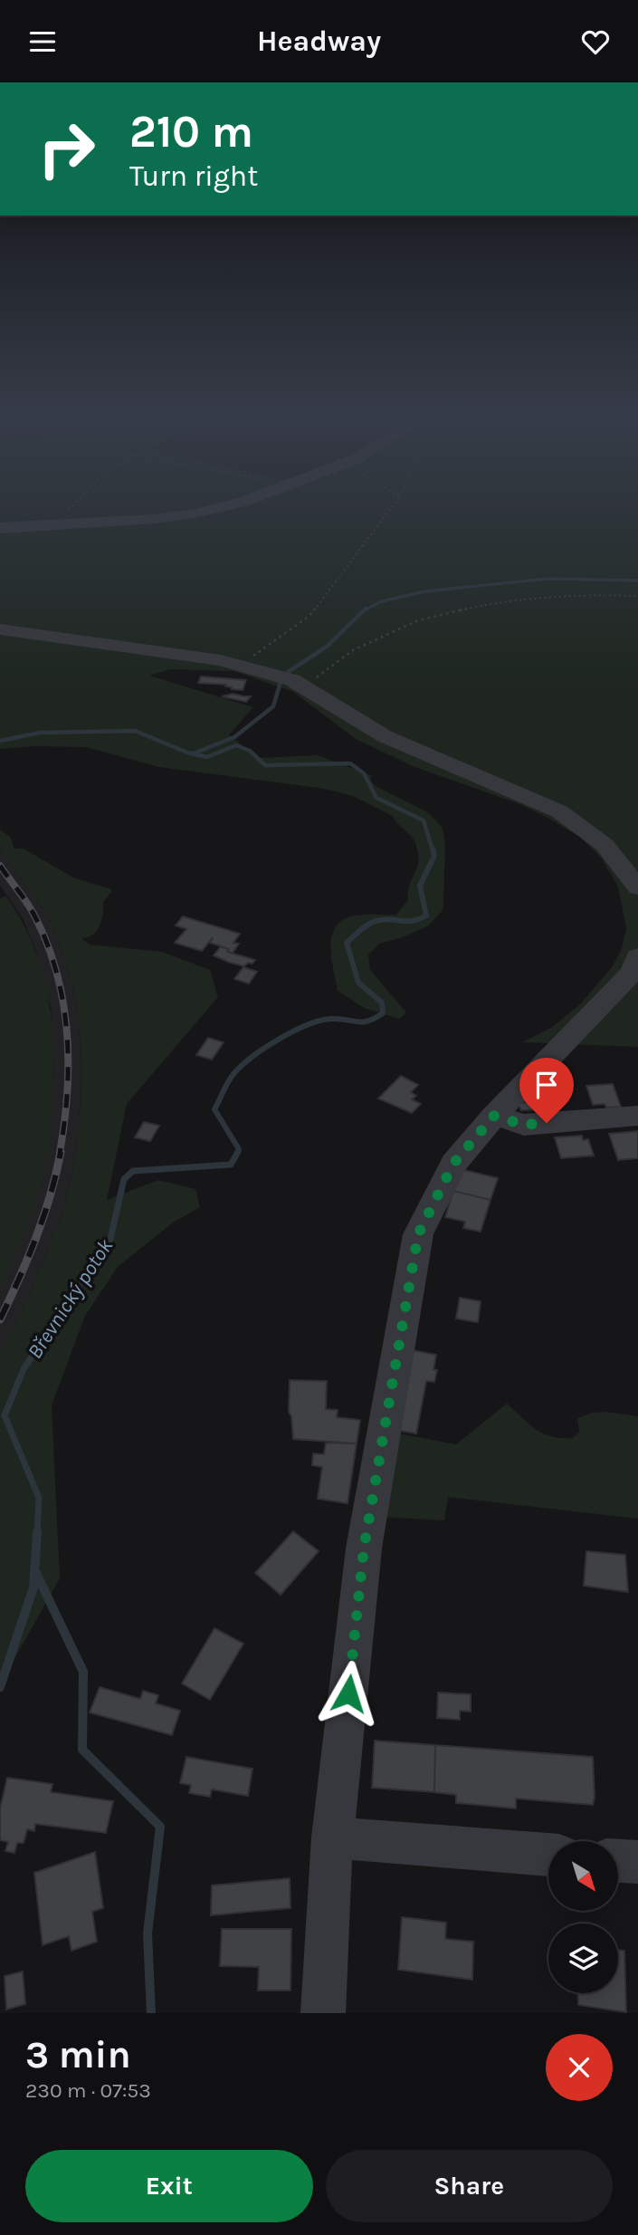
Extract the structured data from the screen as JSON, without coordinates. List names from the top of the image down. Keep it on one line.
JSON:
{"water":["Břevnický potok"],"north":"bottom right","page":{"header":"Headway","turn":["210 m","Turn right"],"heading":["3 min","230 m · 07:53"],"buttons":["Exit","Share"]}}
